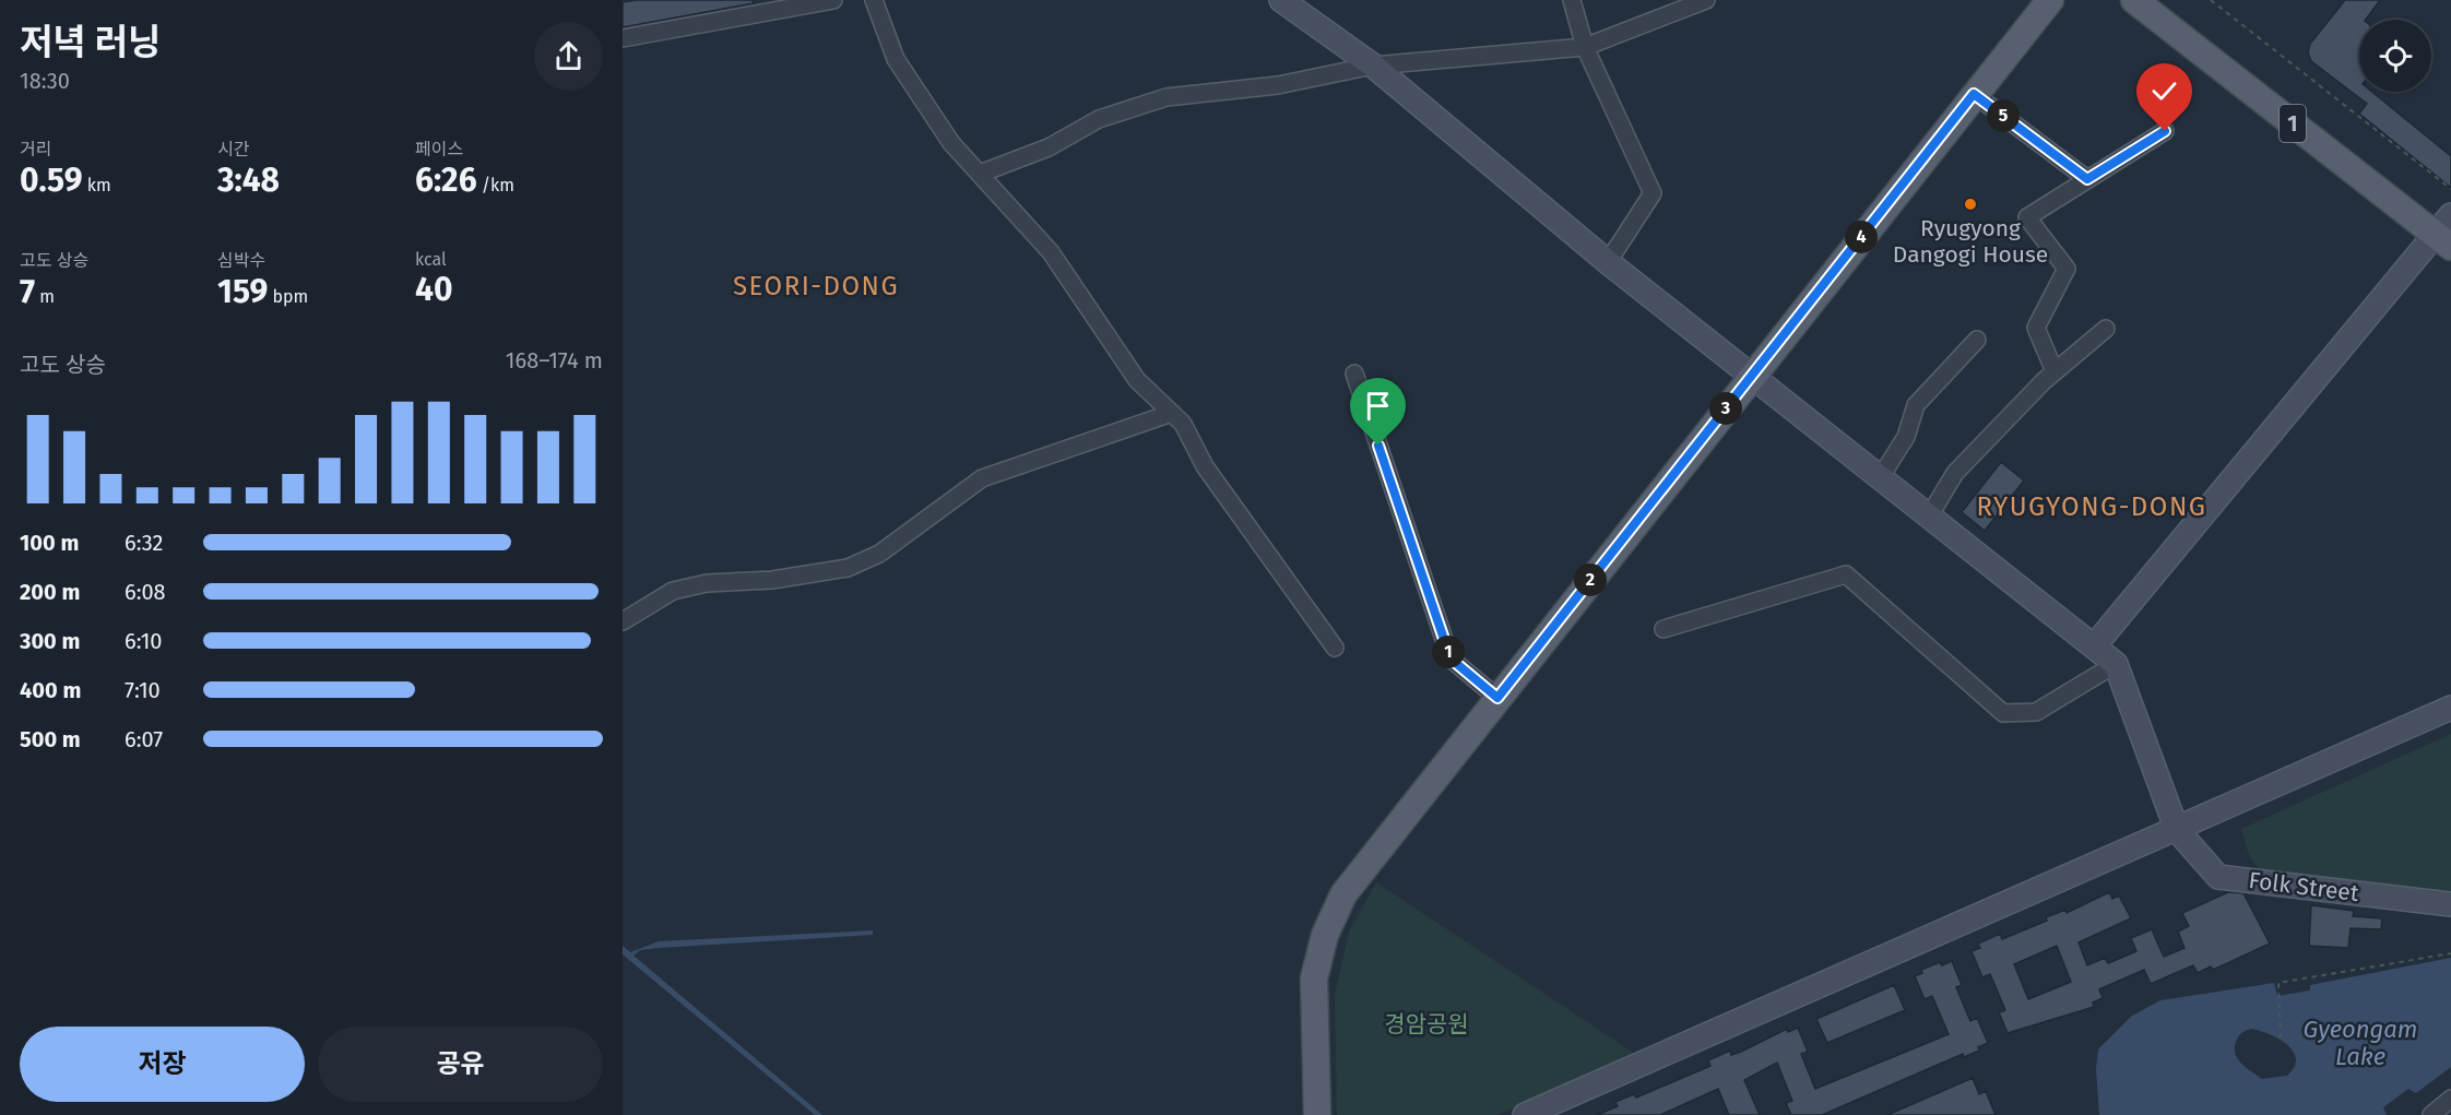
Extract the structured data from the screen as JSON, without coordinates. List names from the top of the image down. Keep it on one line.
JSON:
{"streets":{"main road":["1"],"street":["Folk Street"]},"districts":["SEORI-DONG","RYUGYONG-DONG"],"water":["Gyeongam Lake"],"parks":["경암공원"],"places":["Ryugyong Dangogi House"],"page":{"heading":["저녁 러닝","18:30"],"pins":["5","4","3","2","1"],"stats":[["거리","0.59 km"],["시간","3:48"],["페이스","6:26 /km"],["고도 상승","7 m"],["심박수","159 bpm"],["kcal","40"]],"chart":["고도 상승","168–174 m"],"list":[{"name":"100 m","note":"6:32"},{"name":"200 m","note":"6:08"},{"name":"300 m","note":"6:10"},{"name":"400 m","note":"7:10"},{"name":"500 m","note":"6:07"}],"buttons":["저장","공유"]}}
